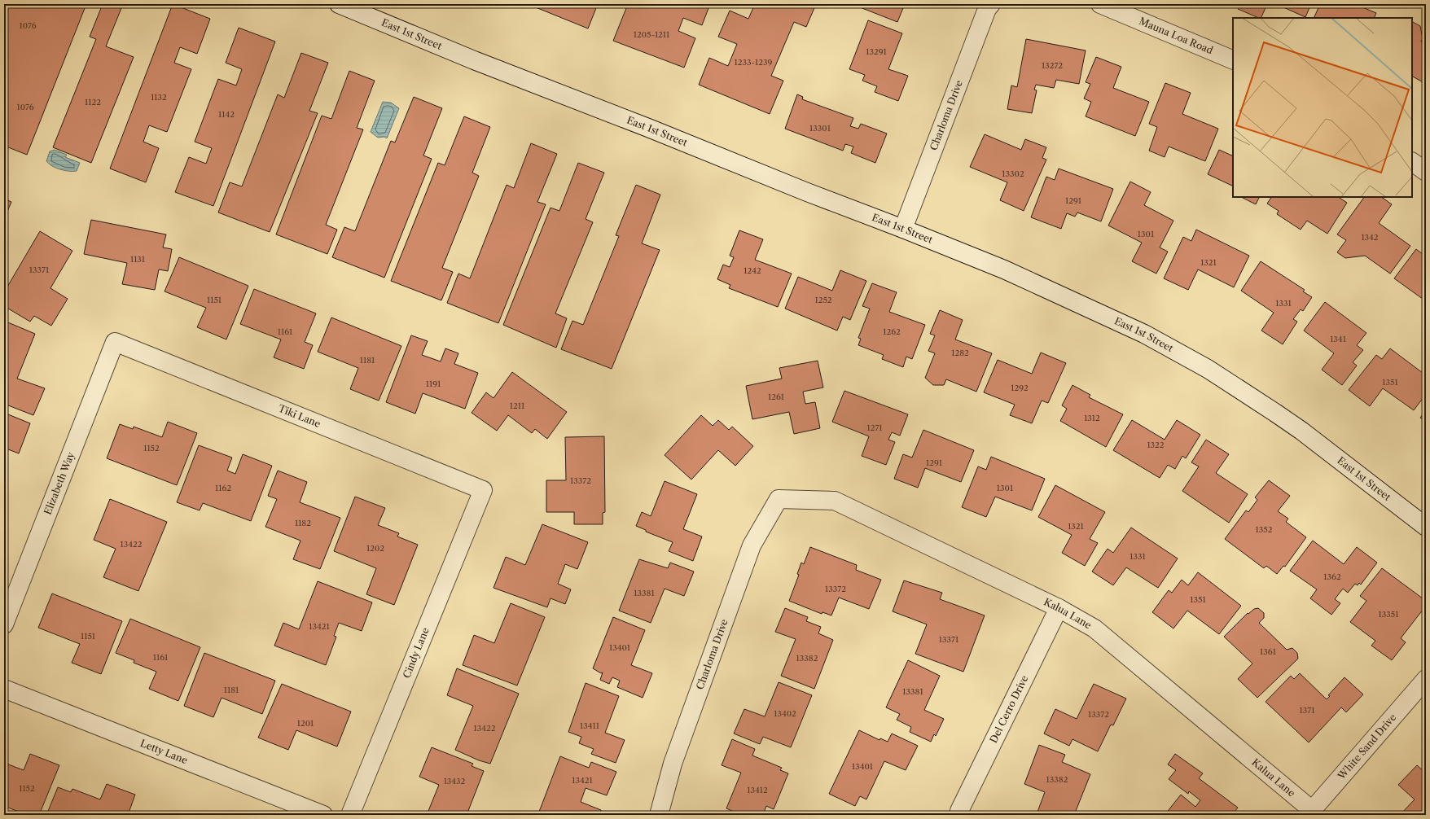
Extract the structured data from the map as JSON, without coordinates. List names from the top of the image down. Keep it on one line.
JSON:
{"streets":{"street":["East 1st Street","Mauna Loa Road","Charloma Drive","Tiki Lane","Elizabeth Way","Kalua Lane","Cindy Lane","Del Cerro Drive","White Sand Drive","Letty Lane"]},"crossings":[["East 1st Street","Charloma Drive"],["Charloma Drive","Kalua Lane"],["Tiki Lane","Elizabeth Way"],["Tiki Lane","Cindy Lane"],["Kalua Lane","Del Cerro Drive"],["Kalua Lane","White Sand Drive"]],"house_numbers":["1076","1205-1211","13291","1233-1239","13272","1132","1122","1076","1142","13301","13302","1291","1301","1342","1131","1321","13371","1242","1151","1252","1331","1161","1262","1341","1282","1181","1351","1191","1292","1261","1211","1312","1271","1322","1152","1291","13372","1162","1301","1182","1321","1352","13422","1202","1331","1362","13372","13381","1351","13351","13421","1151","13371","13401","1361","1161","13382","1181","13381","1371","13402","13372","1201","13411","13422","13401","13382","13421","13432","1152","13412"]}
